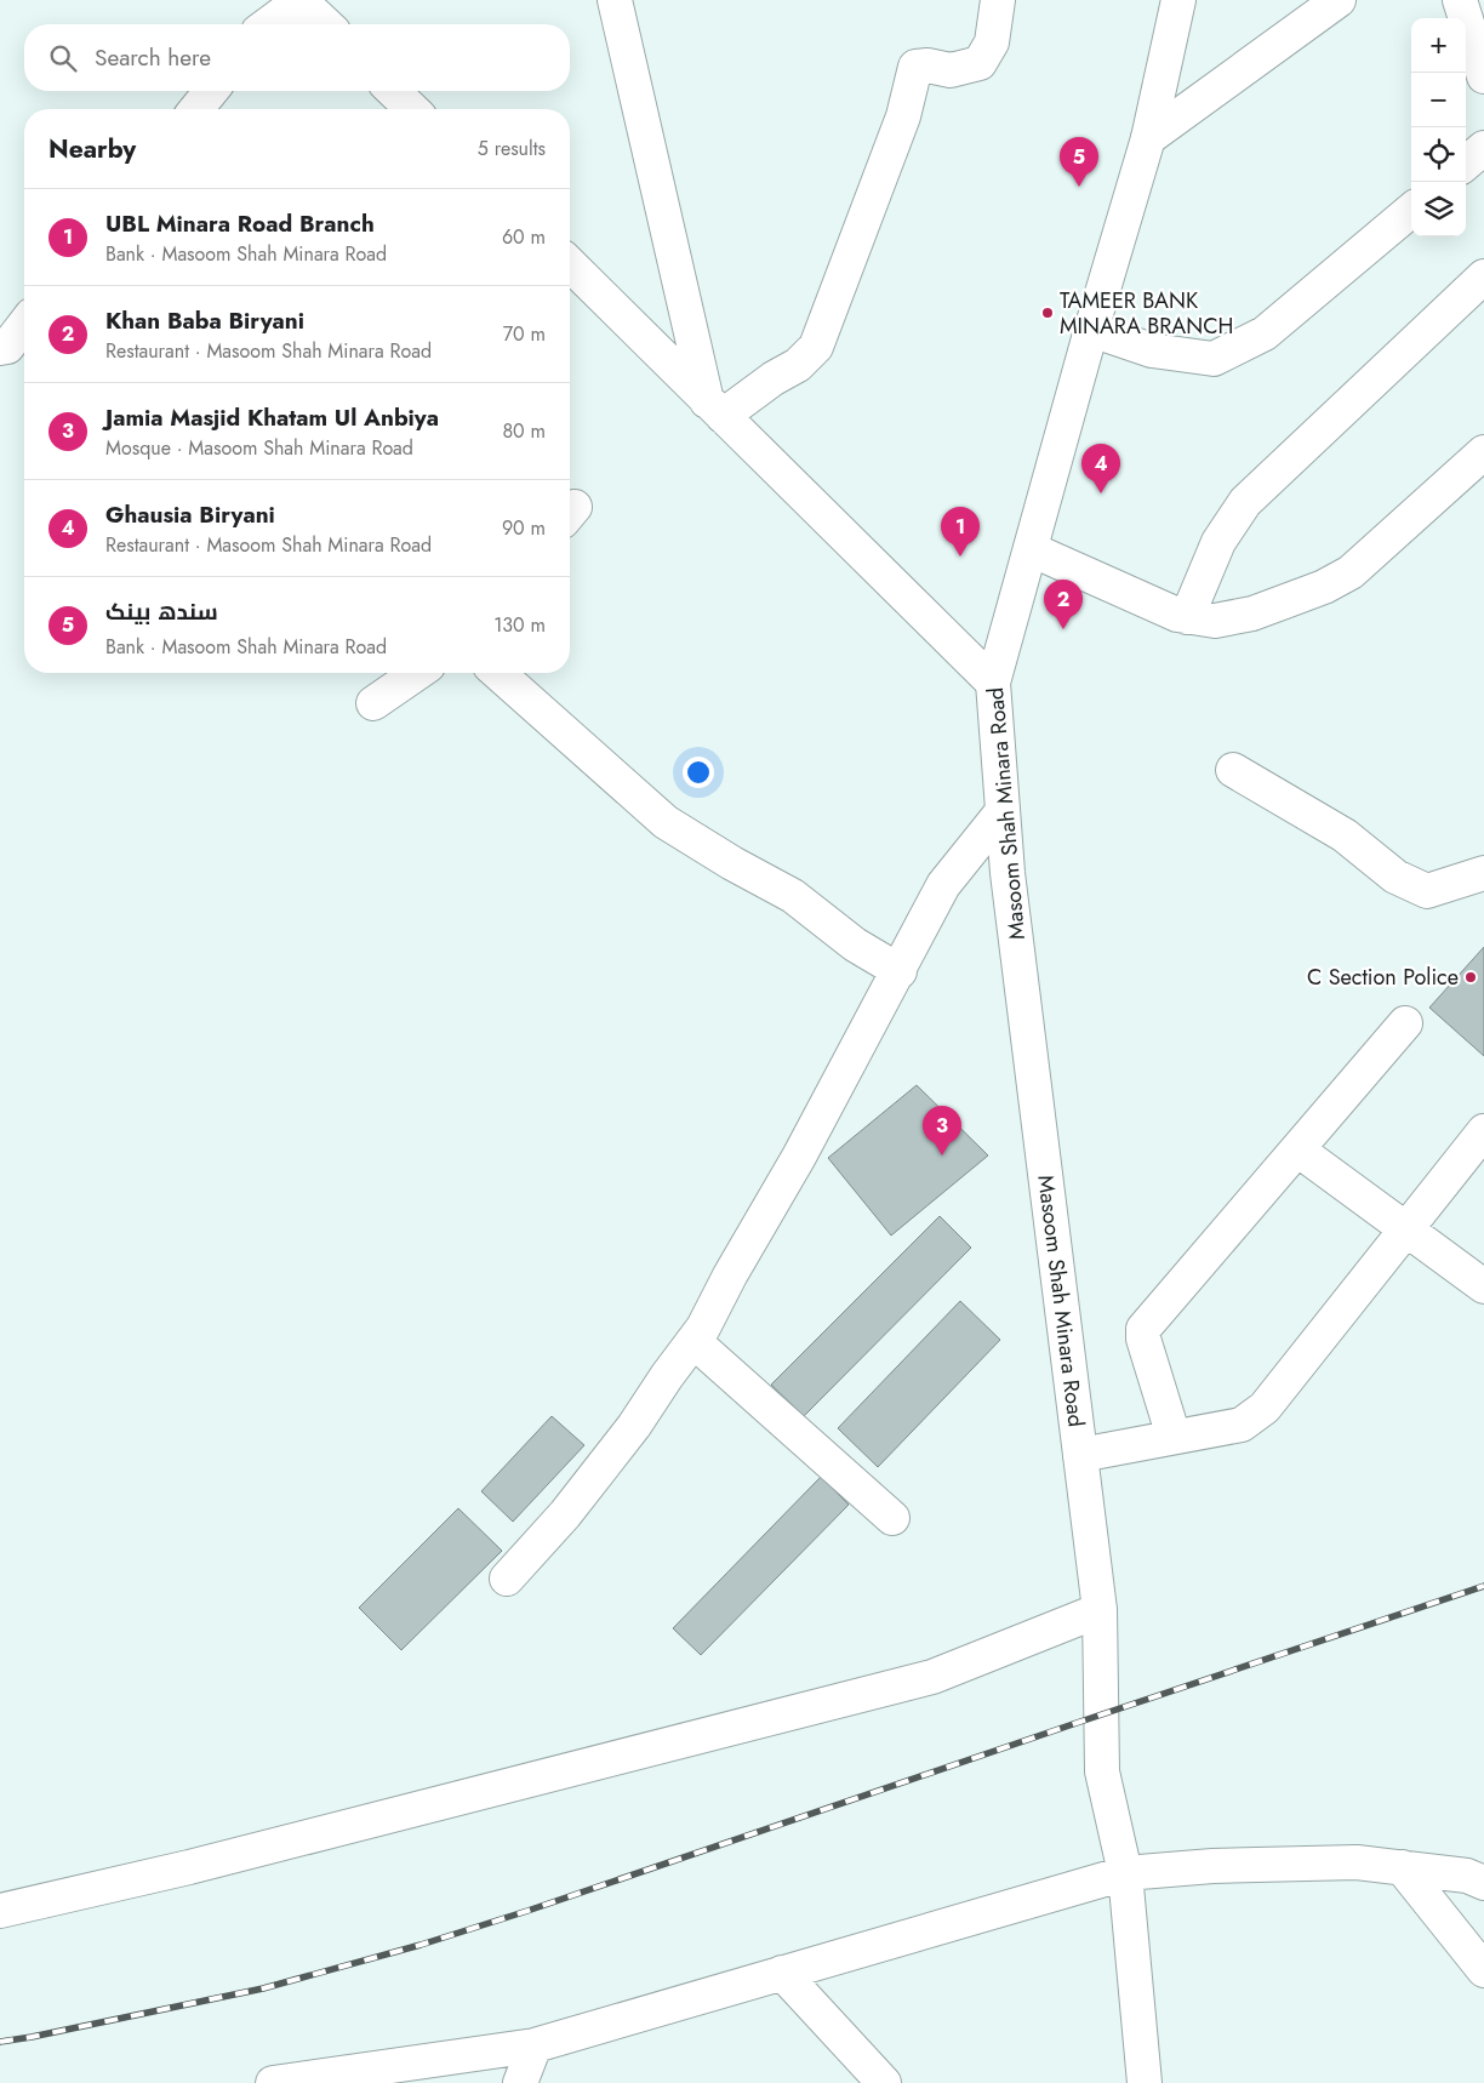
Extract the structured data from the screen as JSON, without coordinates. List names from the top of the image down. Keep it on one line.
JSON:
{"streets":{"street":["Masoom Shah Minara Road"]},"places":["TAMEER BANK MINARA BRANCH","C Section Police"],"page":{"map_buttons":["+","−"],"search":"Search here","heading":["Nearby","5 results"],"pins":["5","4","1","2","3"],"list":[{"mark":"1","name":"UBL Minara Road Branch","note":"Bank · Masoom Shah Minara Road","value":"60 m"},{"mark":"2","name":"Khan Baba Biryani","note":"Restaurant · Masoom Shah Minara Road","value":"70 m"},{"mark":"3","name":"Jamia Masjid Khatam Ul Anbiya","note":"Mosque · Masoom Shah Minara Road","value":"80 m"},{"mark":"4","name":"Ghausia Biryani","note":"Restaurant · Masoom Shah Minara Road","value":"90 m"},{"mark":"5","name":"سندھ بینک","note":"Bank · Masoom Shah Minara Road","value":"130 m"}]}}
